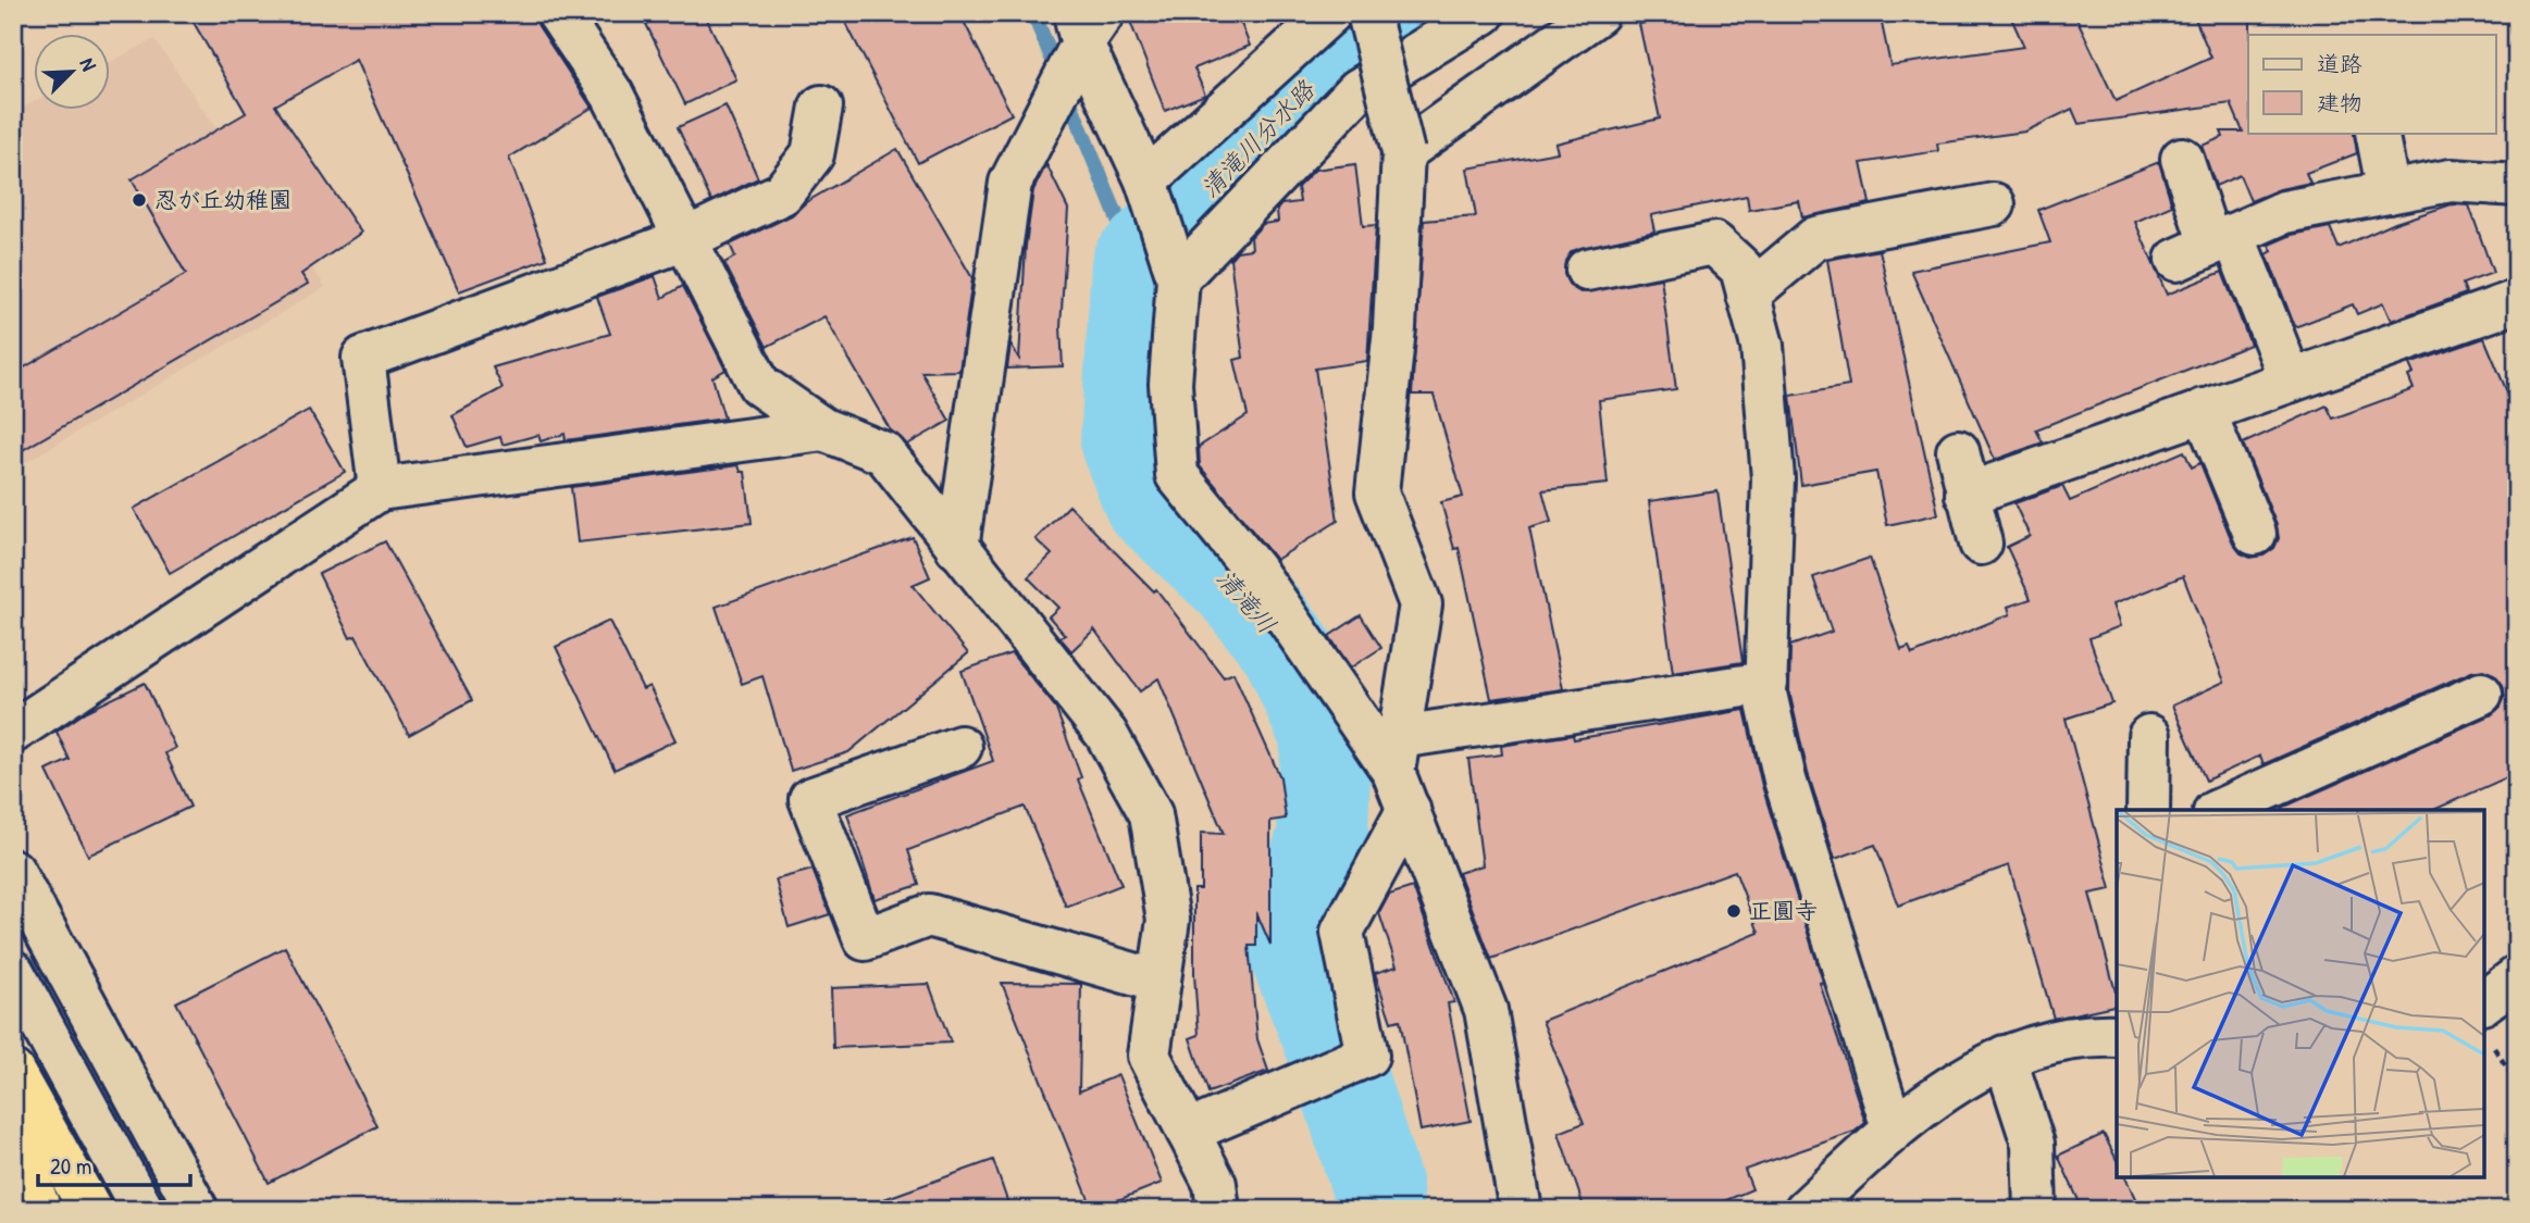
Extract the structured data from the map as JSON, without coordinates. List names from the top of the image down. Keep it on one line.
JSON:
{"water":["清滝川分水路","清滝川"],"places":["忍が丘幼稚園","正圓寺"],"legend":["道路","建物"],"scale_bar":"20 m","north":"top right"}
